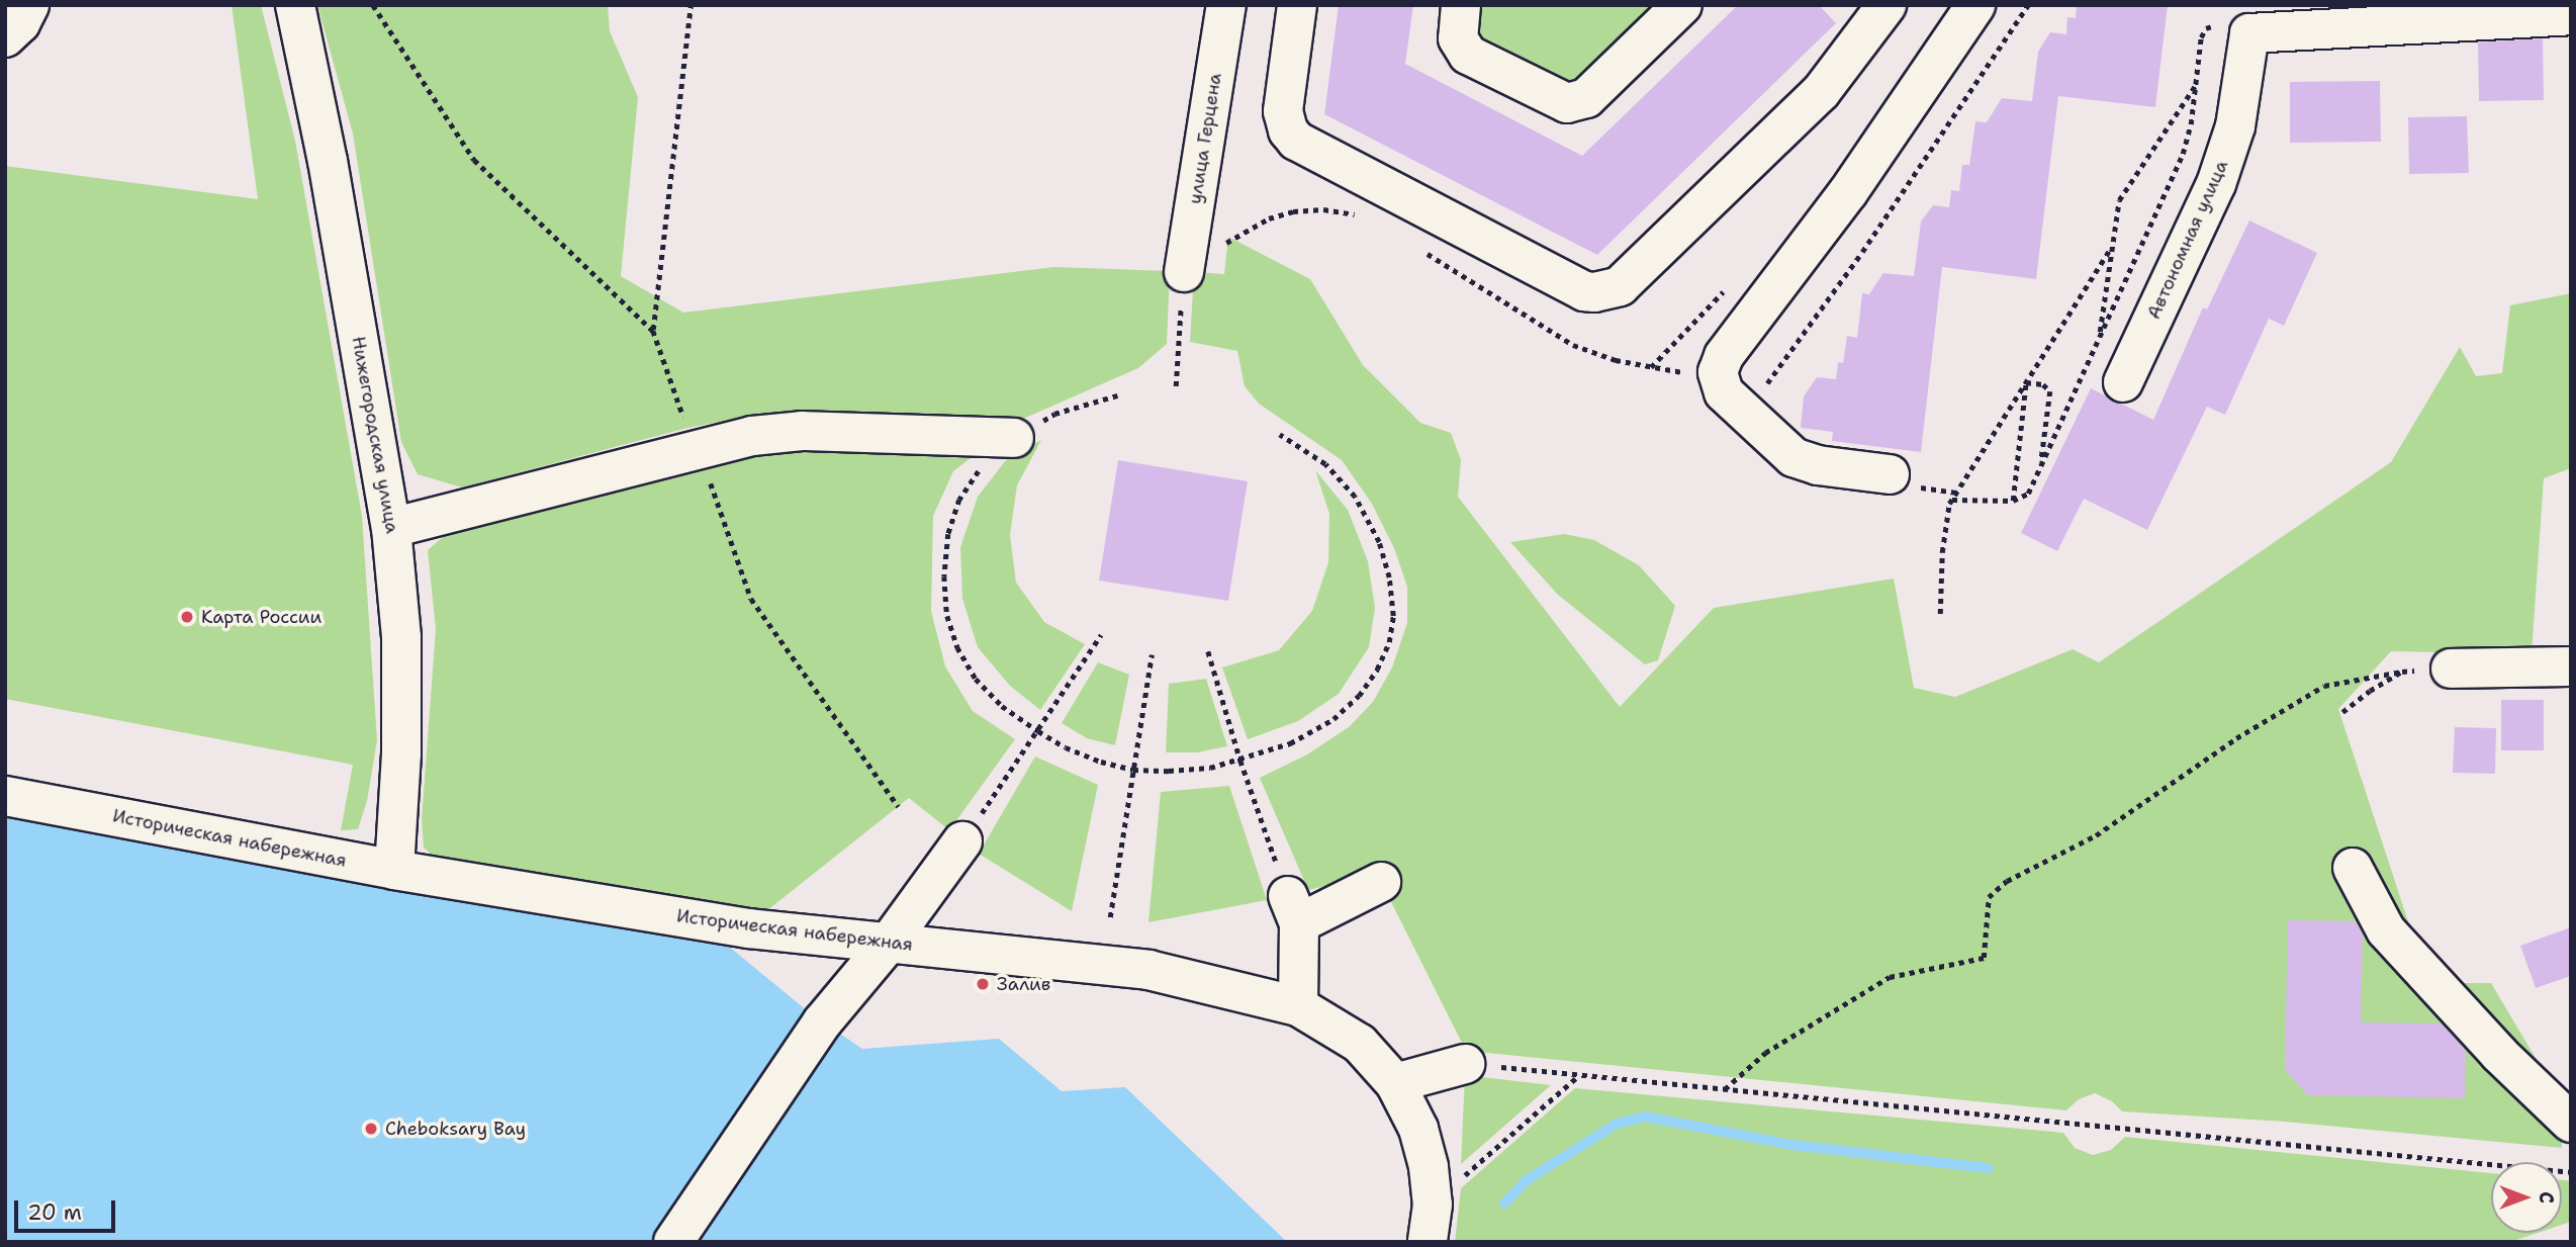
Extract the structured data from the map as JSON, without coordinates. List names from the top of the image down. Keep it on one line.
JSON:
{"streets":{"street":["улица Герцена","Автономная улица","Нижегородская улица","Историческая набережная"]},"crossings":[["Нижегородская улица","Историческая набережная"]],"places":["Карта России","Залив","Cheboksary Bay"],"scale_bar":"20 m","north":"right"}
